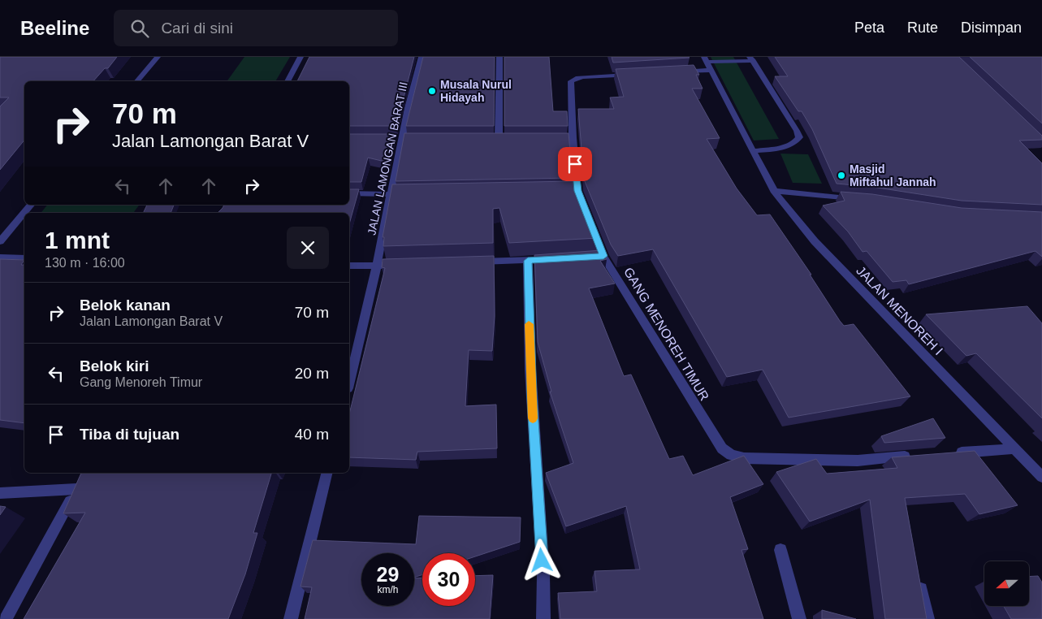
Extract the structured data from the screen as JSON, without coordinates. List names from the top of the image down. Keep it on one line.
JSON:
{"streets":{"street":["JALAN LAMONGAN BARAT III","JALAN MENOREH I","GANG MENOREH TIMUR"]},"places":["Musala Nurul Hidayah","Masjid Miftahul Jannah"],"north":"left","page":{"header":"Beeline","search":"Cari di sini","nav":["Peta","Rute","Disimpan"],"turn":["70 m","Jalan Lamongan Barat V"],"heading":["1 mnt","130 m · 16:00"],"list":[{"name":"Belok kanan","note":"Jalan Lamongan Barat V","value":"70 m"},{"name":"Belok kiri","note":"Gang Menoreh Timur","value":"20 m"},{"name":"Tiba di tujuan","value":"40 m"}],"speed":"29 km/h","limit":"30"}}
